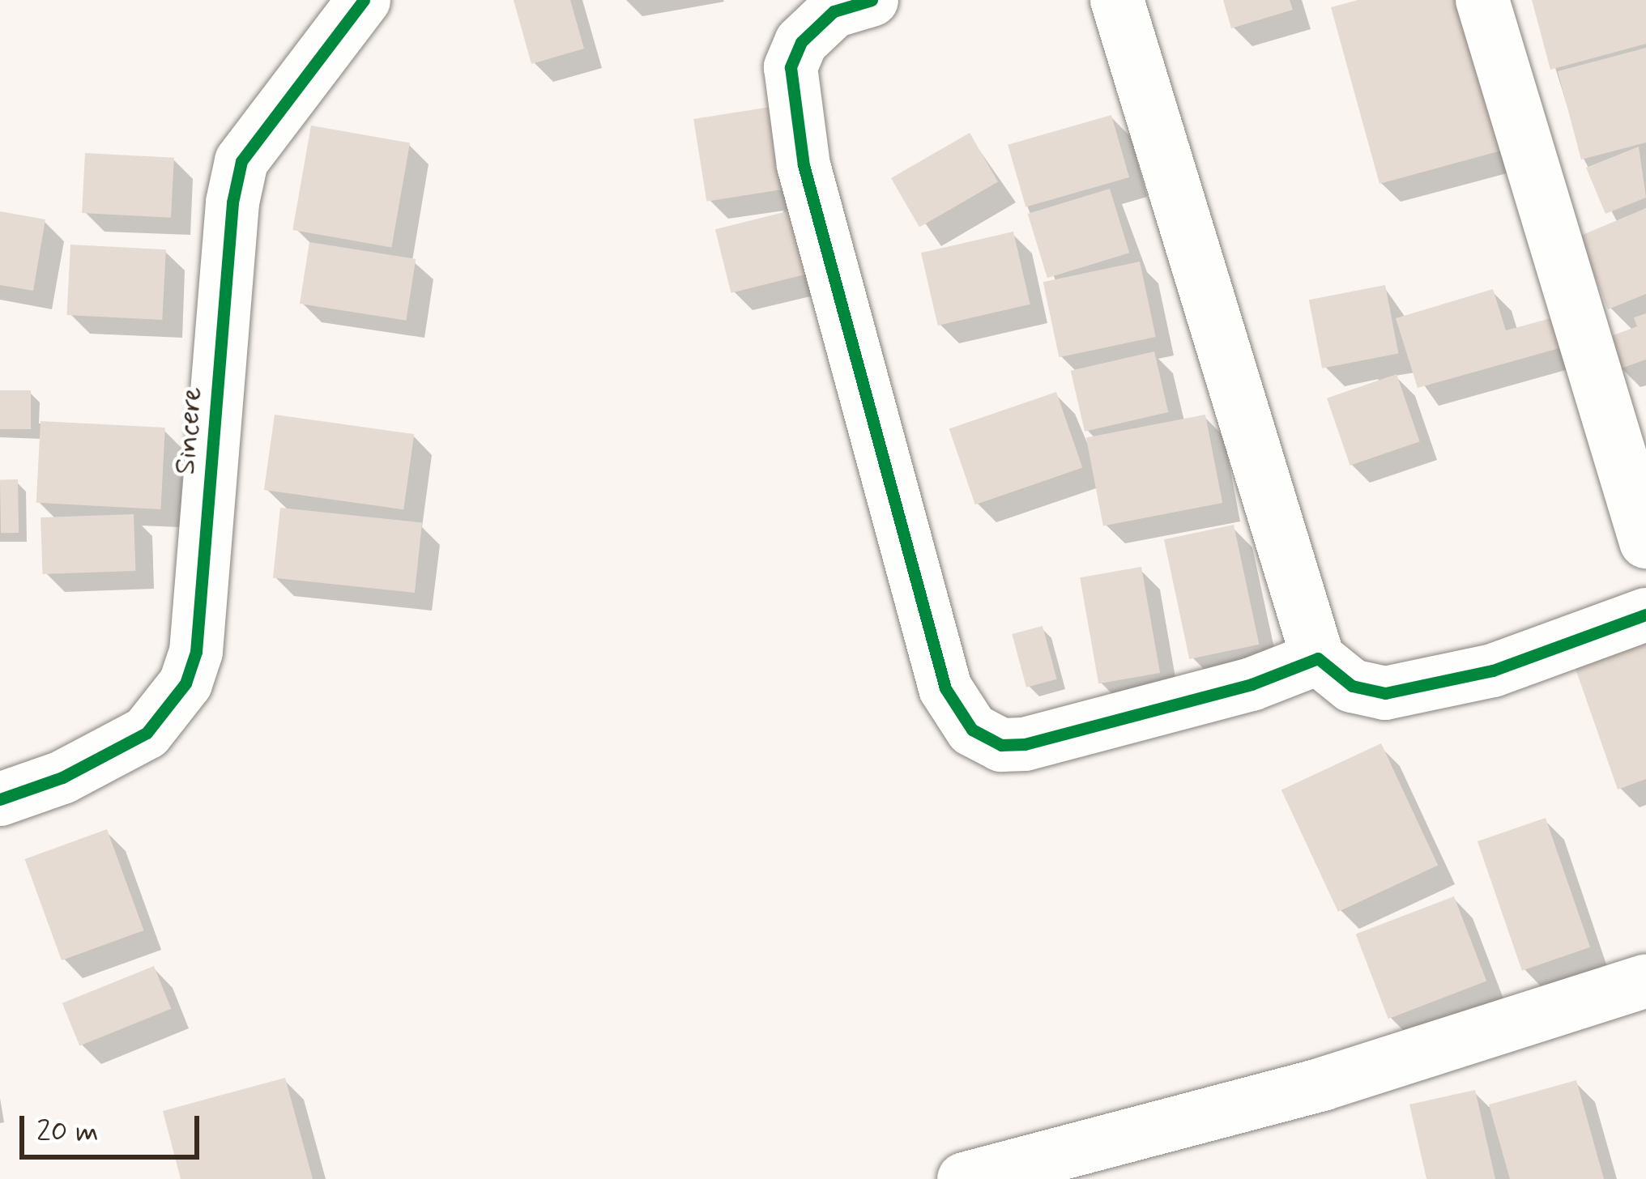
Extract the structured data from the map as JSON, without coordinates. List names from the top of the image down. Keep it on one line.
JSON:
{"streets":{"street":["Sincere"]},"scale_bar":"20 m"}
